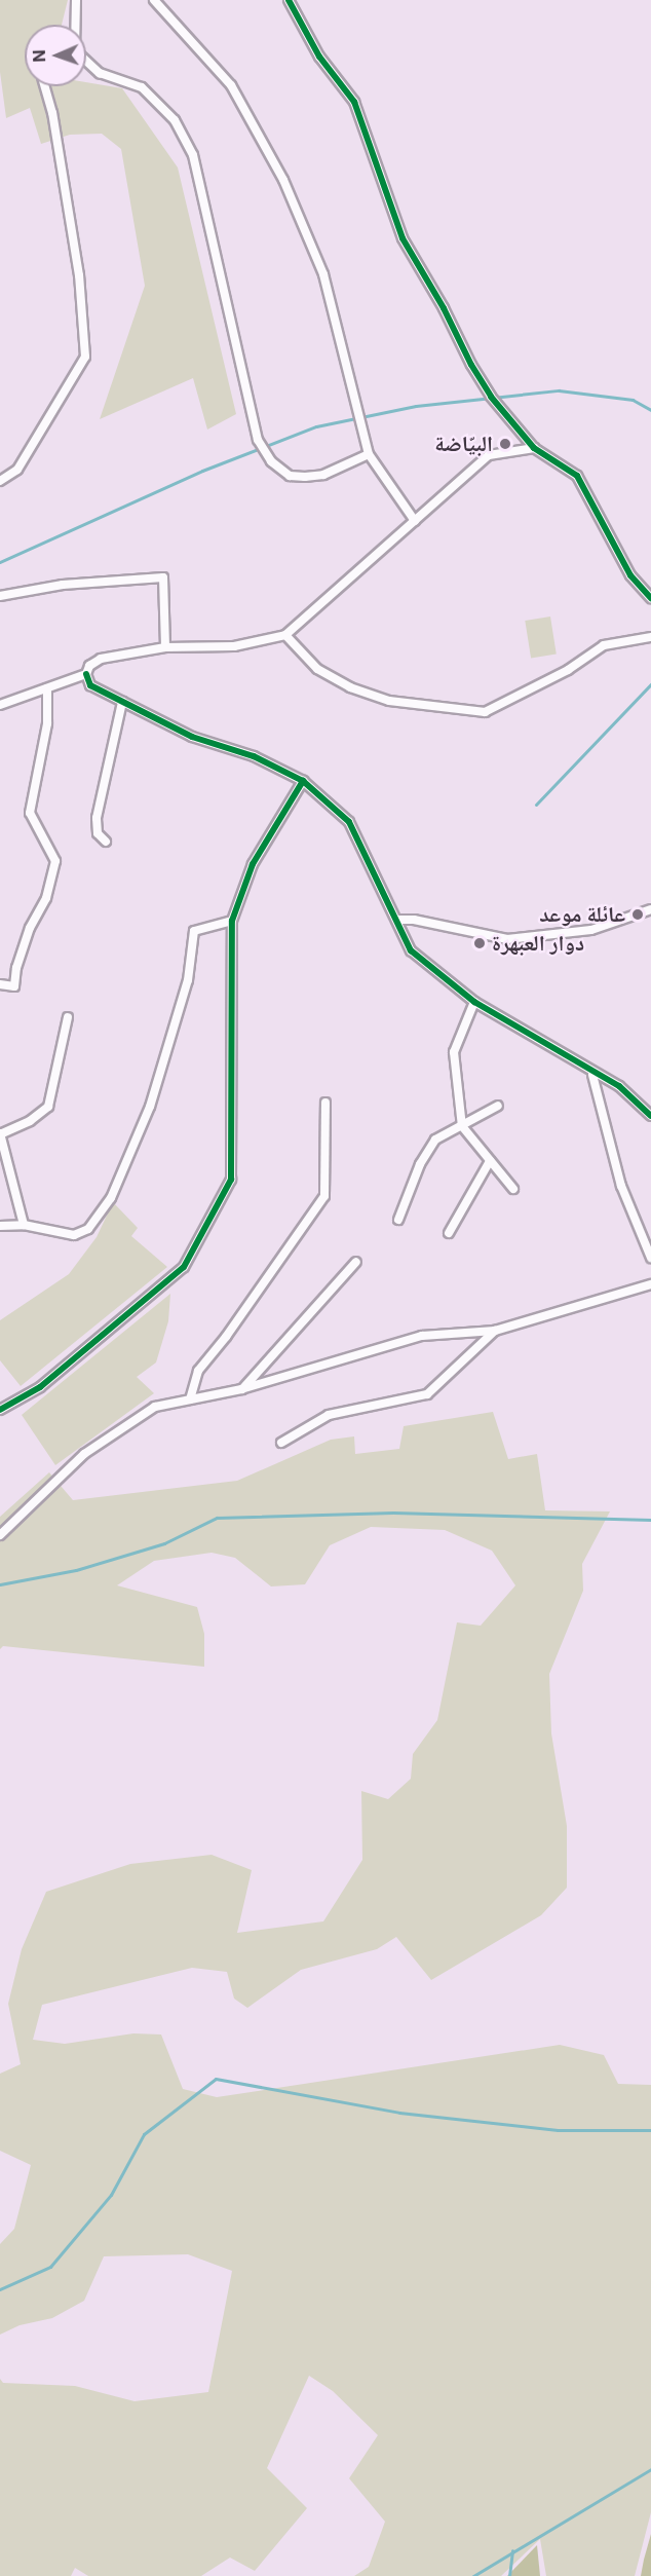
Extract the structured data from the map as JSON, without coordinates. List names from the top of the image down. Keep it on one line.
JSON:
{"places":["البيّاضة","عائلة موعد","دوار العبهرة"],"north":"left"}
